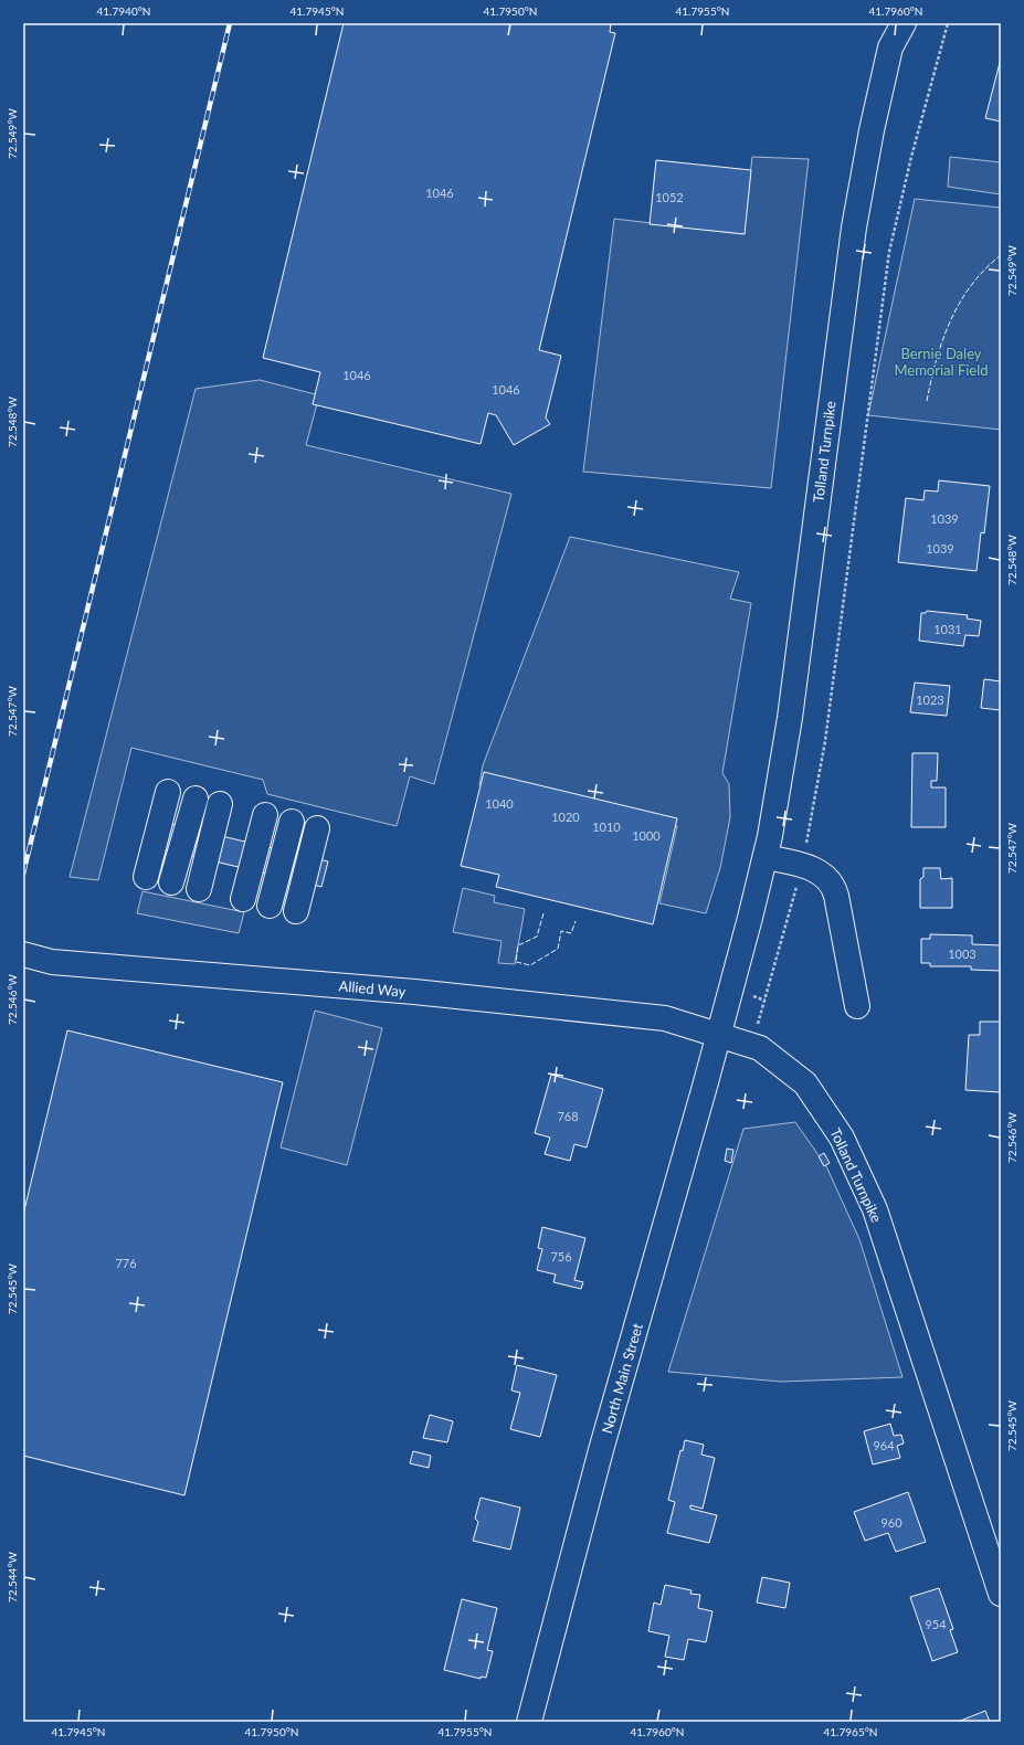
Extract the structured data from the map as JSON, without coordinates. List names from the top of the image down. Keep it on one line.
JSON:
{"streets":{"main road":["Tolland Turnpike","Allied Way","North Main Street"]},"crossings":[["Tolland Turnpike","Allied Way"],["Tolland Turnpike","North Main Street"],["Allied Way","North Main Street"]],"parks":["Bernie Daley Memorial Field"],"house_numbers":["1046","1052","1046","1046","1039","1039","1031","1023","1040","1020","1010","1000","1003","768","756","776","964","960","954"],"coordinates":["41.7940°N","41.7945°N","41.7950°N","41.7955°N","41.7960°N","72.549°W","72.548°W","72.547°W","72.546°W","72.545°W","72.544°W","41.7965°N"]}
